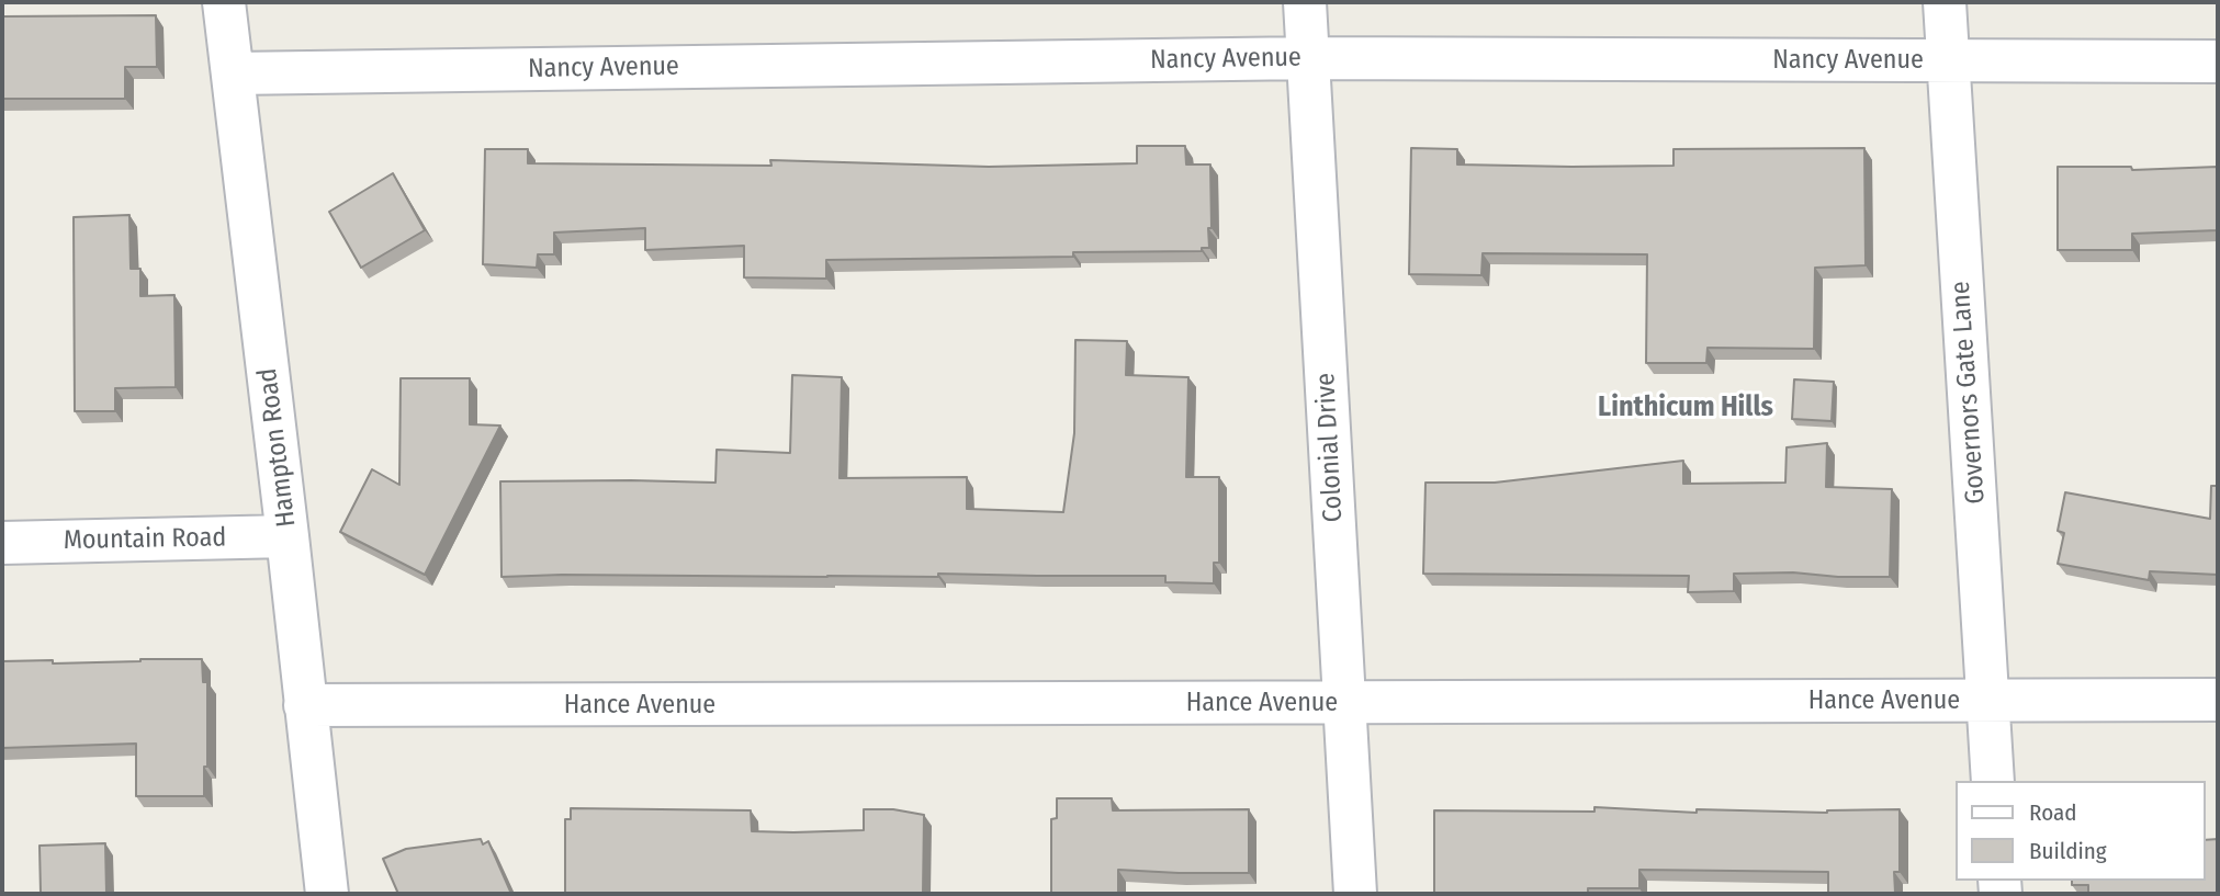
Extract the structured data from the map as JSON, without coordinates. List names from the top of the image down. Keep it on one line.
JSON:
{"streets":{"street":["Nancy Avenue","Governors Gate Lane","Hampton Road","Colonial Drive","Mountain Road","Hance Avenue"]},"crossings":[["Nancy Avenue","Governors Gate Lane"],["Nancy Avenue","Hampton Road"],["Nancy Avenue","Colonial Drive"],["Governors Gate Lane","Hance Avenue"],["Hampton Road","Mountain Road"],["Hampton Road","Hance Avenue"],["Colonial Drive","Hance Avenue"]],"districts":["Linthicum Hills"],"legend":["Road","Building"]}
